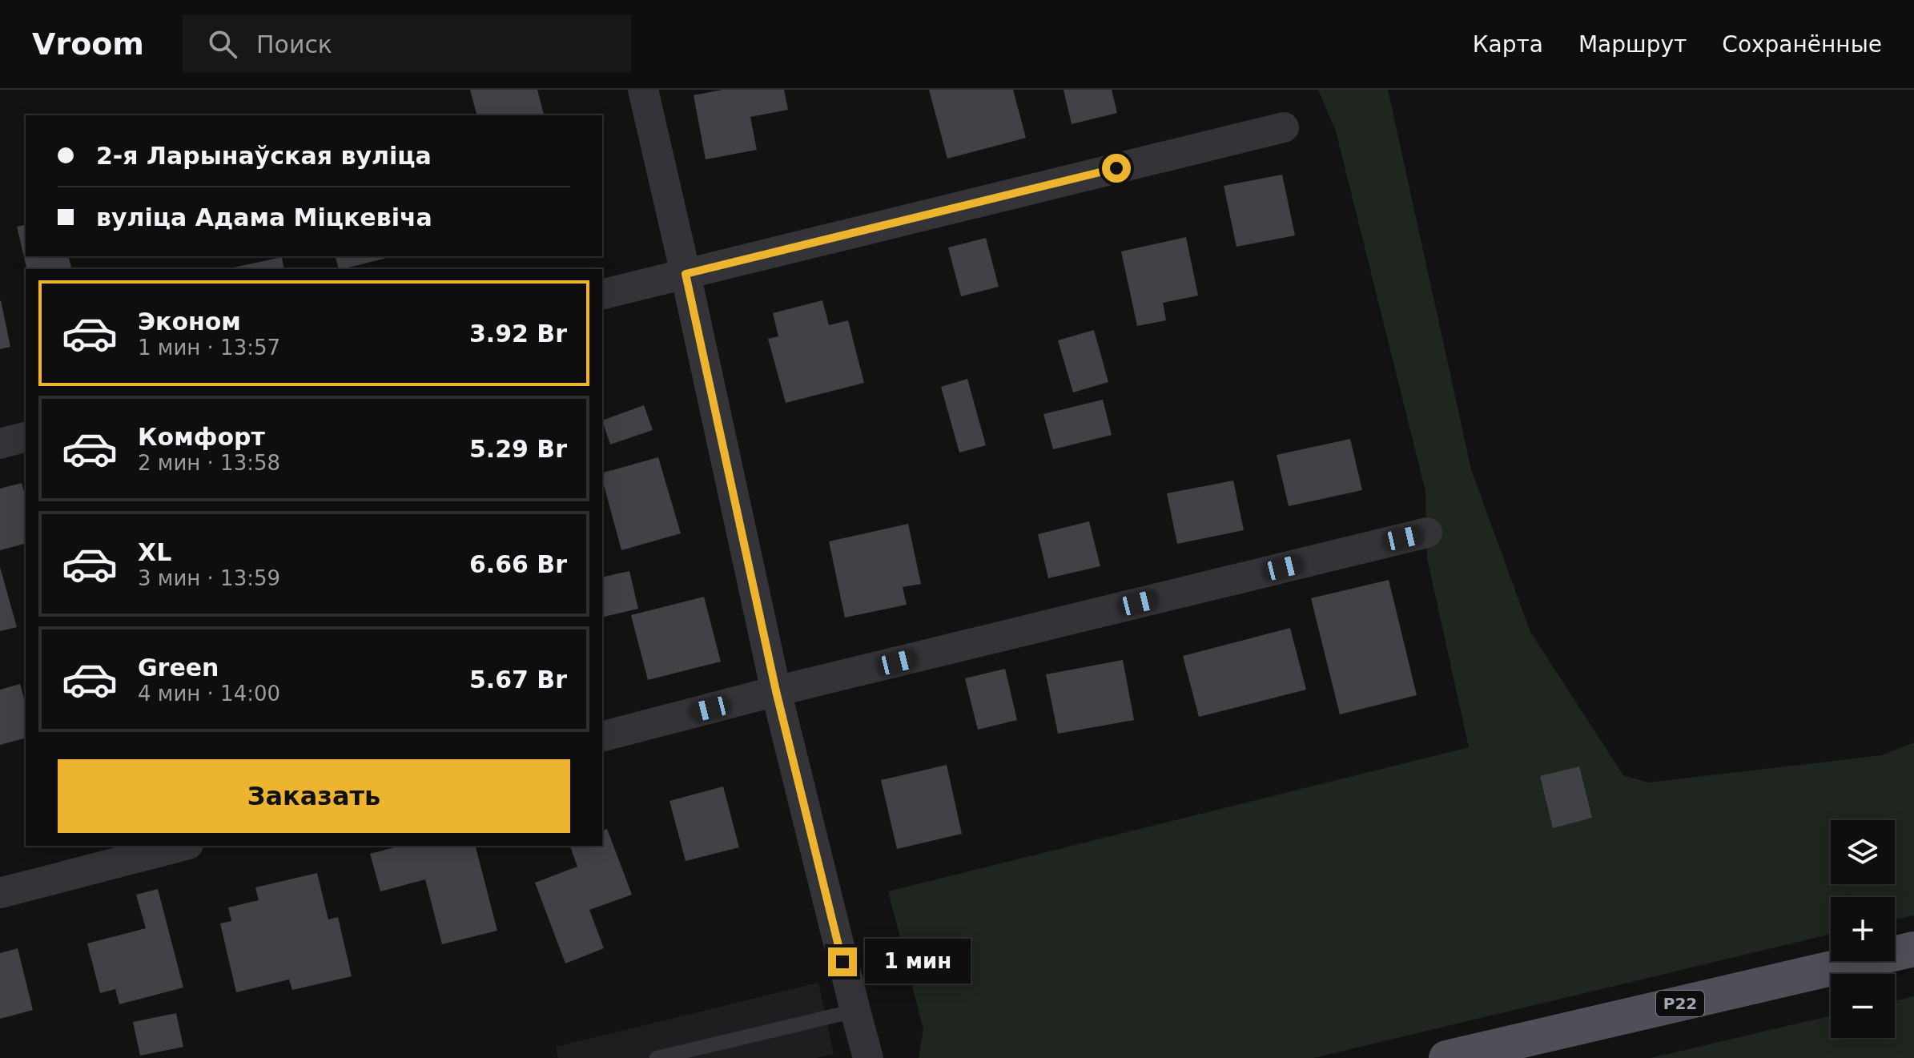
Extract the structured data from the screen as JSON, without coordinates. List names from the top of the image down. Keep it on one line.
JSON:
{"streets":{"main road":["Р22"]},"page":{"header":"Vroom","search":"Поиск","nav":["Карта","Маршрут","Сохранённые"],"banner":["2-я Ларынаўская вуліца","вуліца Адама Міцкевіча"],"list":[{"name":"Эконом","note":"1 мин · 13:57","value":"3.92 Br"},{"name":"Комфорт","note":"2 мин · 13:58","value":"5.29 Br"},{"name":"XL","note":"3 мин · 13:59","value":"6.66 Br"},{"name":"Green","note":"4 мин · 14:00","value":"5.67 Br"}],"buttons":"Заказать","map_buttons":["+","−"],"bubble":"1 мин"}}
